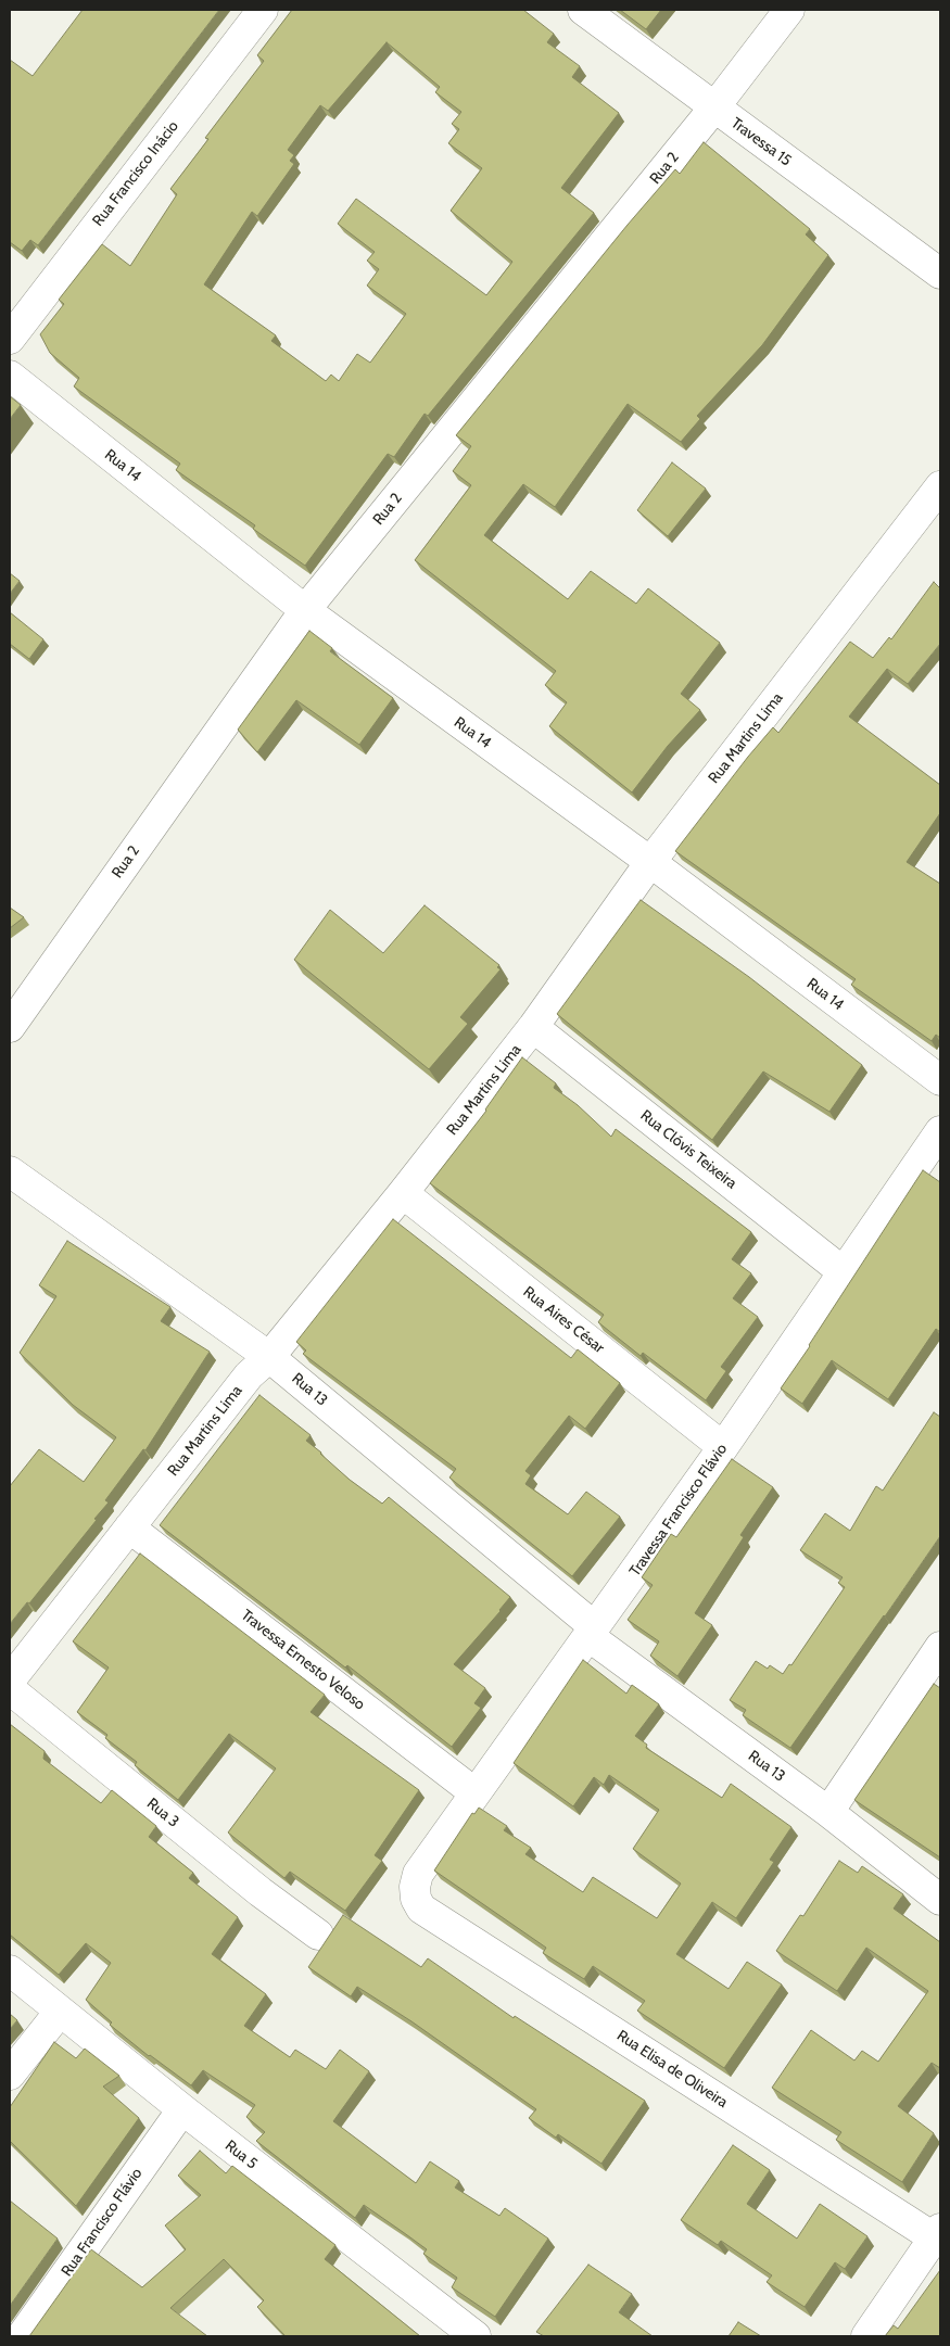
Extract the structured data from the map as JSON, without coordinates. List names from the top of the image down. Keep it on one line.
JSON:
{"streets":{"street":["Travessa 15","Rua 2","Rua Francisco Inácio","Rua 14","Rua Martins Lima","Rua Clóvis Teixeira","Rua Aires César","Rua 13","Travessa Francisco Flávio","Travessa Ernesto Veloso","Rua 3","Rua Elisa de Oliveira","Rua 5","Rua Francisco Flávio"]},"crossings":[["Travessa 15","Rua 2"],["Rua 2","Rua 14"],["Rua 14","Rua Martins Lima"],["Rua Martins Lima","Rua Clóvis Teixeira"],["Rua Martins Lima","Rua Aires César"],["Rua Martins Lima","Rua 13"],["Rua Martins Lima","Travessa Ernesto Veloso"],["Rua Clóvis Teixeira","Travessa Francisco Flávio"],["Rua Aires César","Travessa Francisco Flávio"],["Rua 13","Travessa Francisco Flávio"],["Travessa Francisco Flávio","Travessa Ernesto Veloso"],["Travessa Francisco Flávio","Rua Elisa de Oliveira"],["Rua 5","Rua Francisco Flávio"]]}
